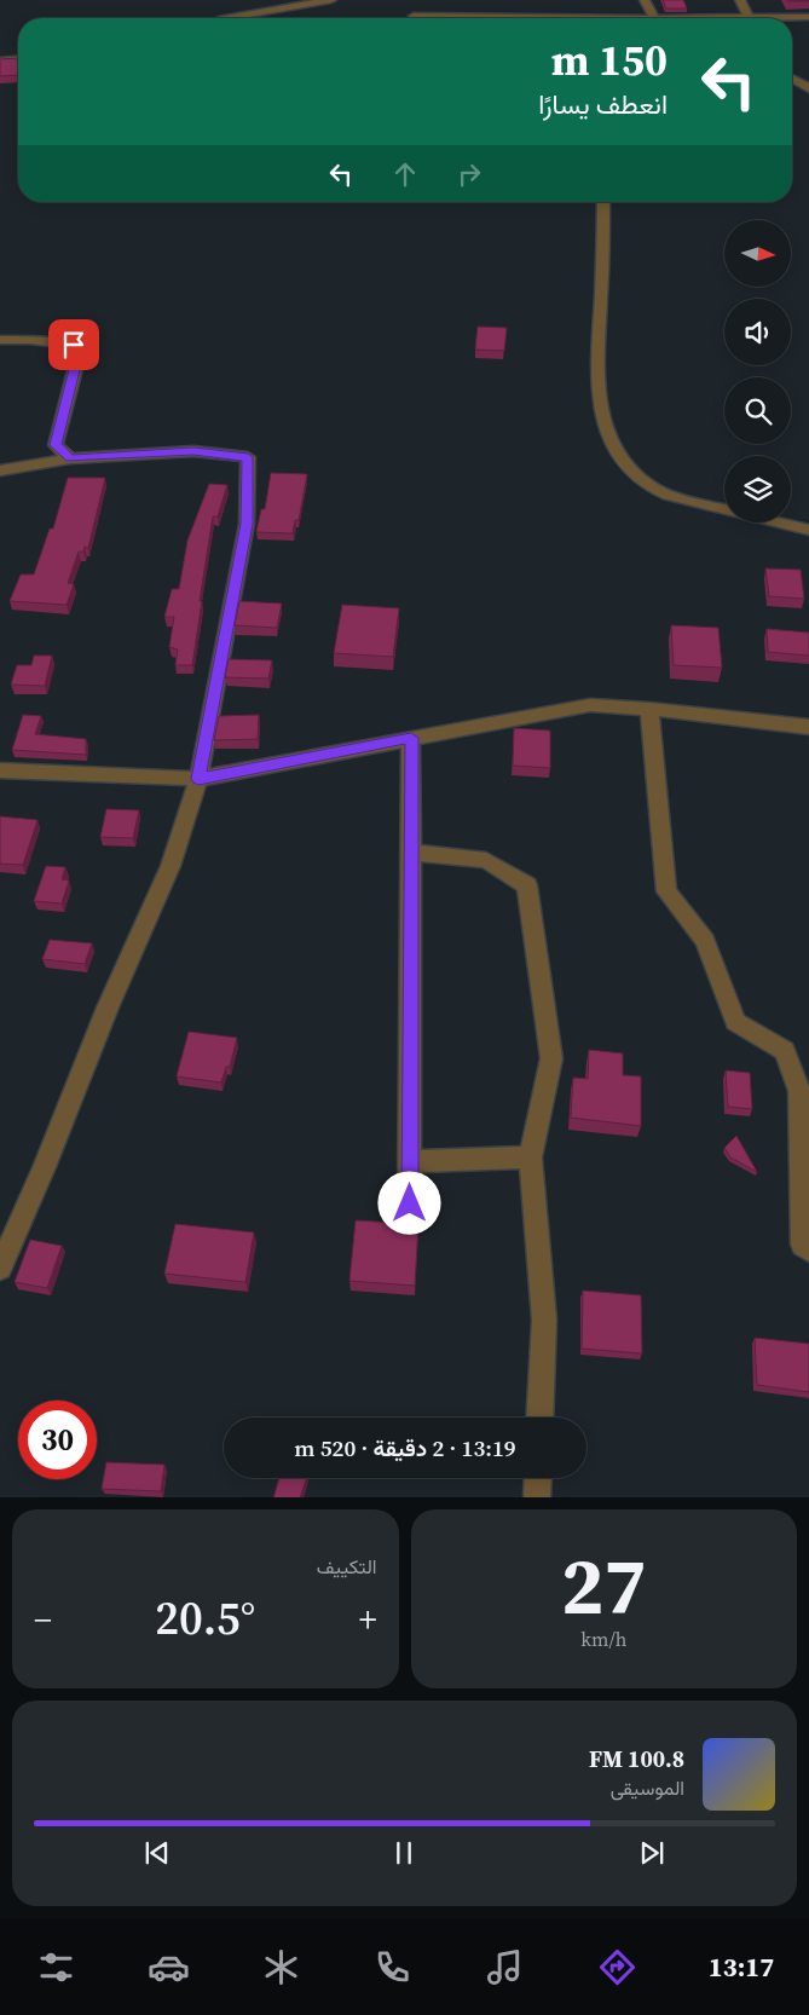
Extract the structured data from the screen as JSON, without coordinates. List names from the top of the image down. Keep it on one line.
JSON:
{"north":"right","page":{"turn":["150 m","انعطف يسارًا"],"limit":"30","trip":"13:19 · 2 دقيقة · 520 m","tile":[["27","km/h"],"التكييف"],"heat":["−","20.5°","+"],"song":["100.8 FM","الموسيقى"],"tabs":"13:17"}}
